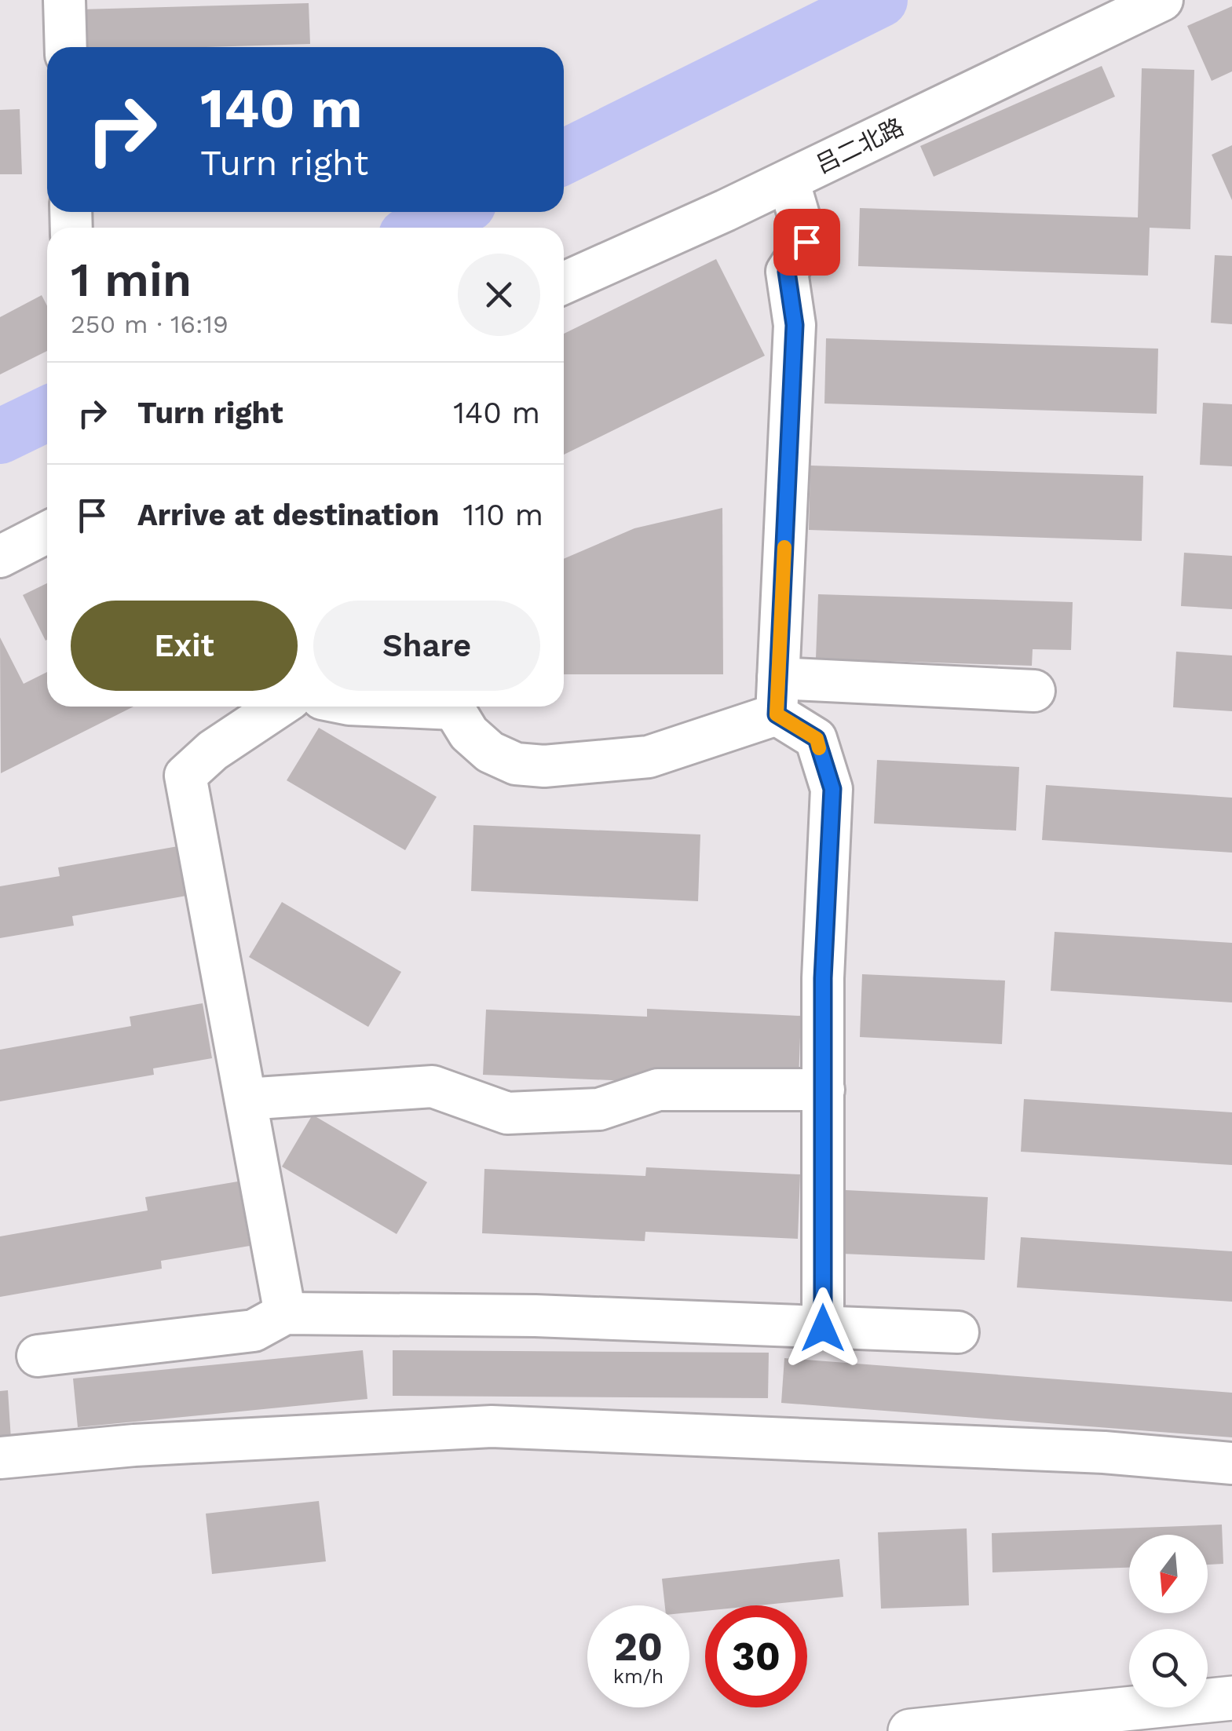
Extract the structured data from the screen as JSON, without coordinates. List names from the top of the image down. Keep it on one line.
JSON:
{"streets":{"street":["吕二北路"]},"north":"bottom","page":{"turn":["140 m","Turn right"],"heading":["1 min","250 m · 16:19"],"list":[{"name":"Turn right","value":"140 m"},{"name":"Arrive at destination","value":"110 m"}],"buttons":["Exit","Share"],"speed":"20 km/h","limit":"30"}}
